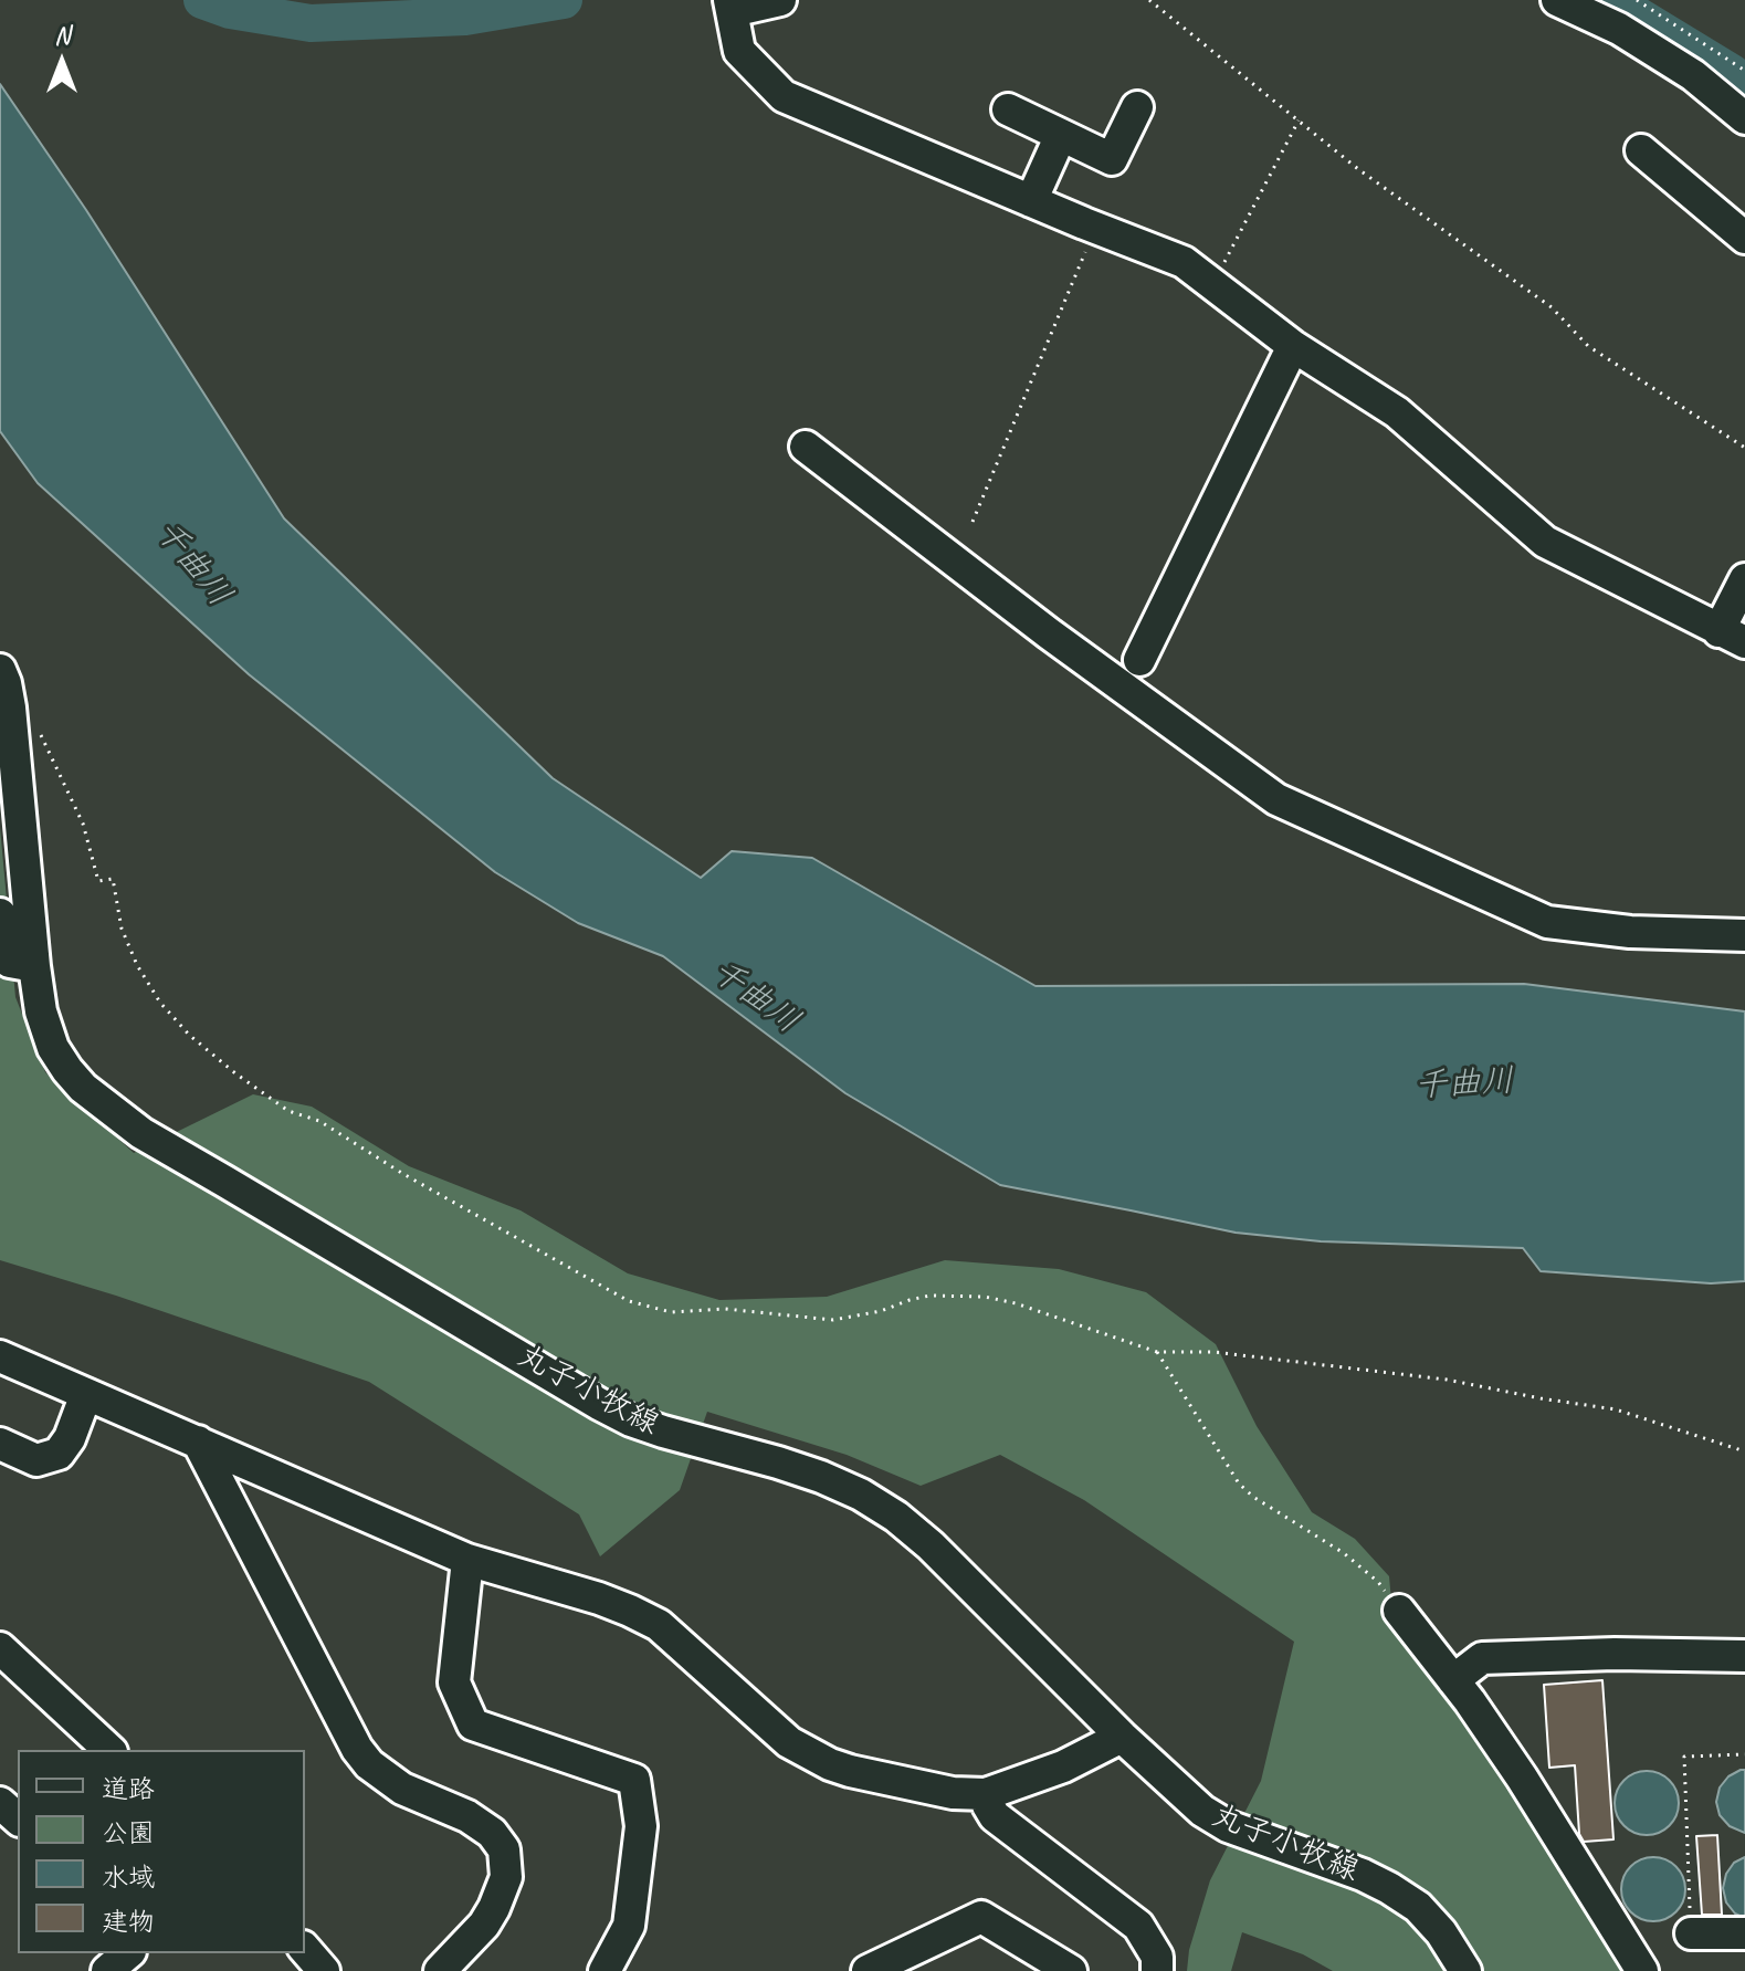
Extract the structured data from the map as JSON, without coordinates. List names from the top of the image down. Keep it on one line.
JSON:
{"streets":{"street":["丸子小牧線"]},"water":["千曲川"],"legend":["道路","公園","水域","建物"],"north":"top"}
